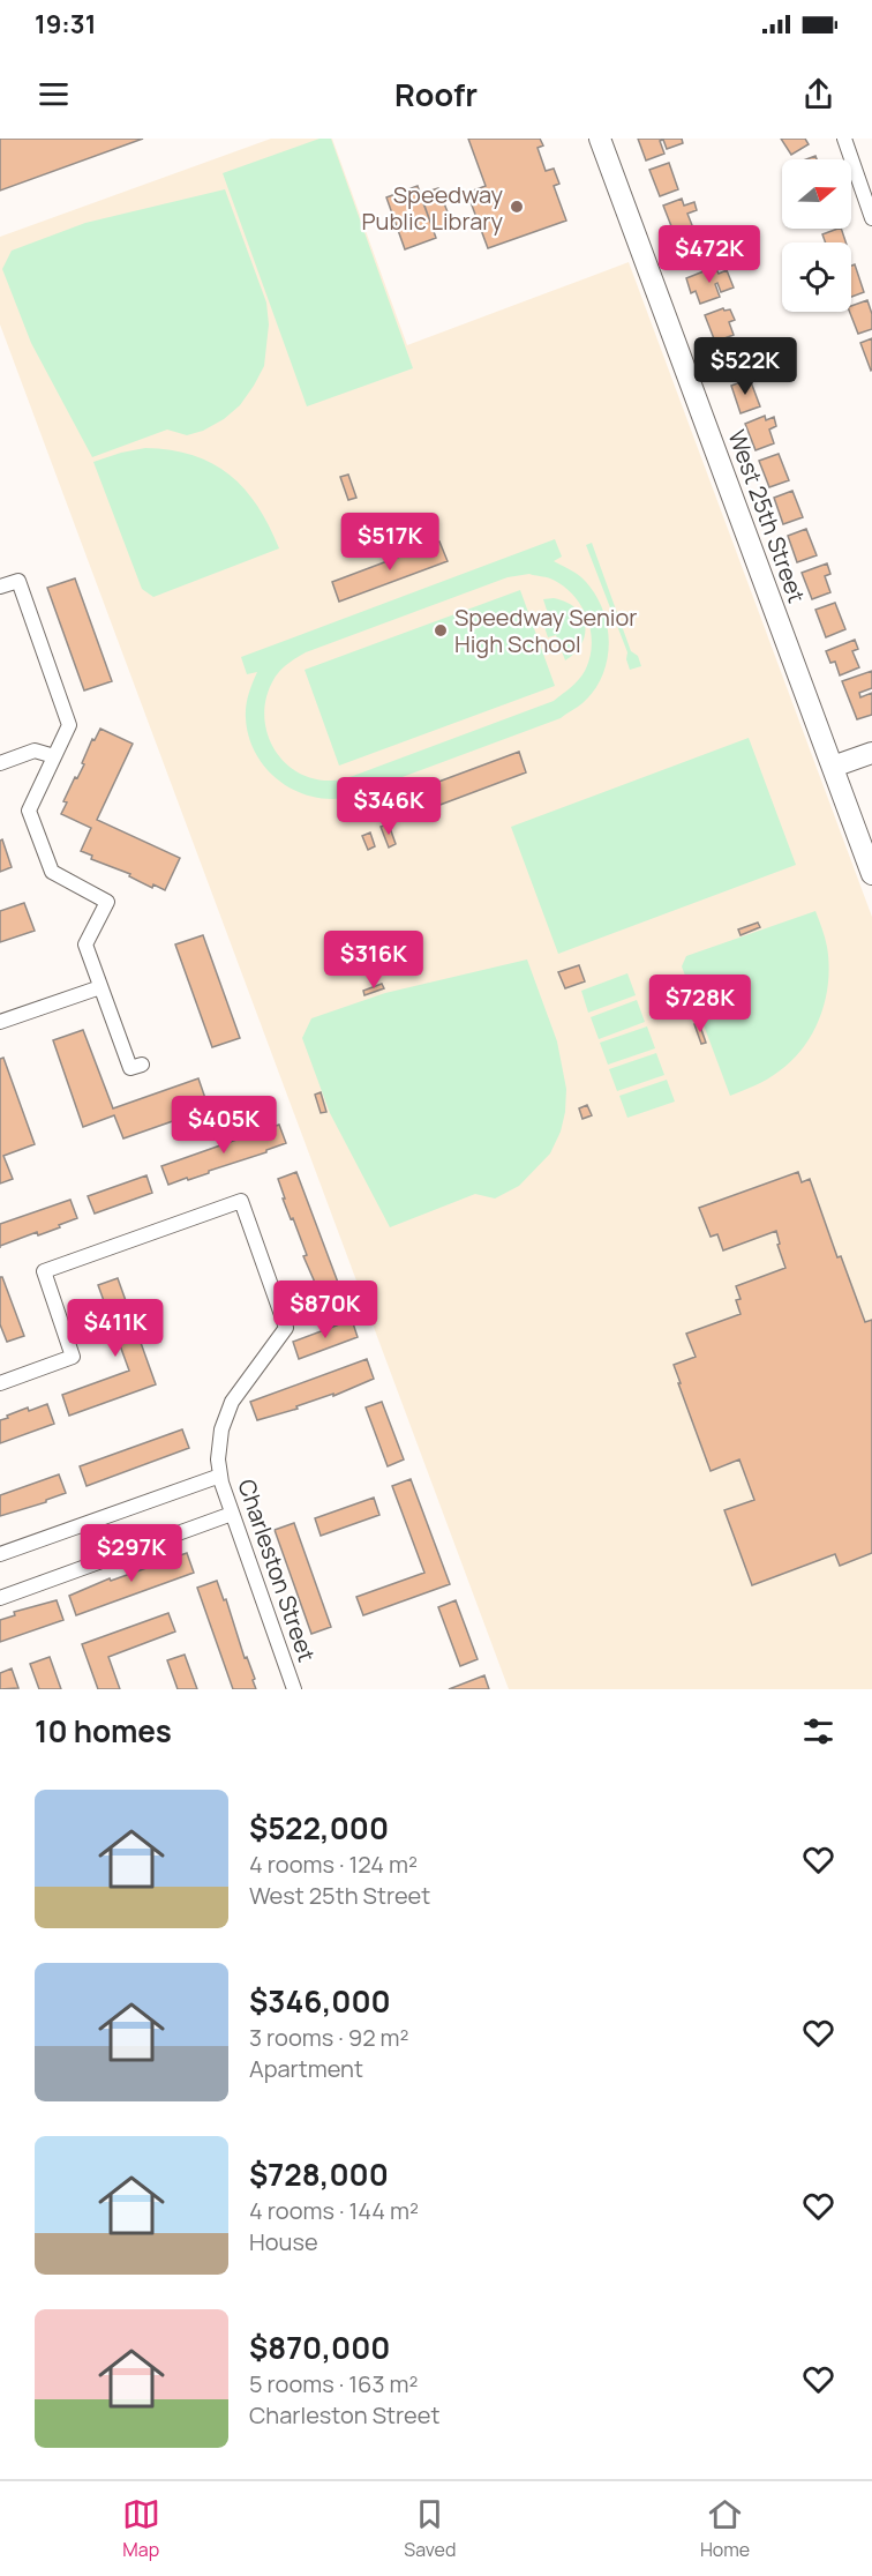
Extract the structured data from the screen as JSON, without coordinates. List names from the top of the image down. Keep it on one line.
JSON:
{"streets":{"street":["West 25th Street","Charleston Street"]},"places":["Speedway Public Library","Speedway Senior High School"],"north":"right","page":{"status":"19:31","header":"Roofr","price":["$472K","$522K","$517K","$346K","$316K","$728K","$405K","$870K","$411K","$297K"],"heading":"10 homes","list":[{"name":"$522,000","note":"4 rooms · 124 m² · West 25th Street"},{"name":"$346,000","note":"3 rooms · 92 m² · Apartment"},{"name":"$728,000","note":"4 rooms · 144 m² · House"},{"name":"$870,000","note":"5 rooms · 163 m² · Charleston Street"}],"tabs":["Map","Saved","Home"]}}
